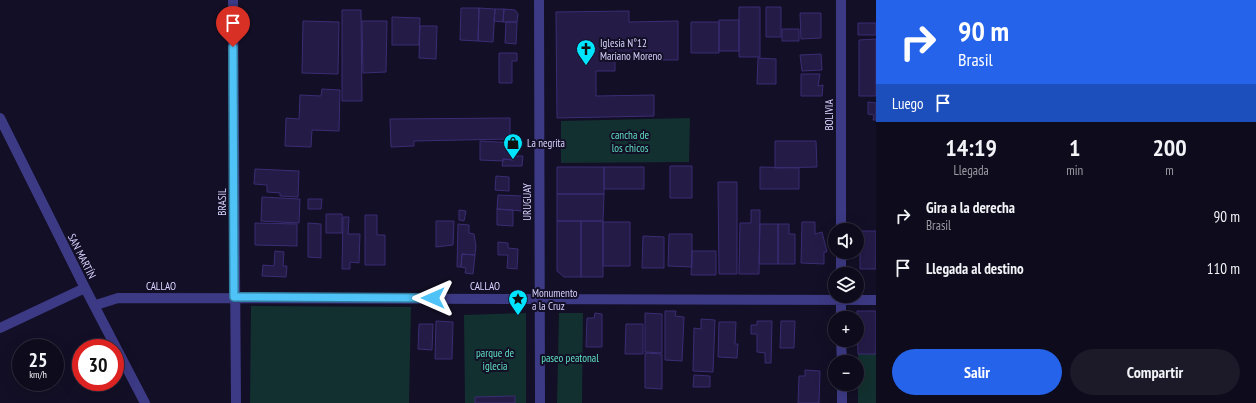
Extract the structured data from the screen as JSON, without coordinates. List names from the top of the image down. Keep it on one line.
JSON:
{"streets":{"street":["BOLIVIA","BRASIL","URUGUAY","SAN MARTÍN","CALLAO"]},"crossings":[["BRASIL","CALLAO"],["URUGUAY","CALLAO"],["SAN MARTÍN","CALLAO"]],"parks":["cancha de los chicos","parque de iglecia","paseo peatonal"],"places":{"church":["Iglesia N°12 Mariano Moreno"],"shop":["La negrita"],"place":["Monumento a la Cruz"]},"page":{"turn":["90 m","Brasil"],"then":"Luego","eta":["14:19","Llegada","1","min","200","m"],"list":[{"name":"Gira a la derecha","note":"Brasil","value":"90 m"},{"name":"Llegada al destino","value":"110 m"}],"map_buttons":["+","−"],"speed":"25 km/h","limit":"30","buttons":["Salir","Compartir"]}}
